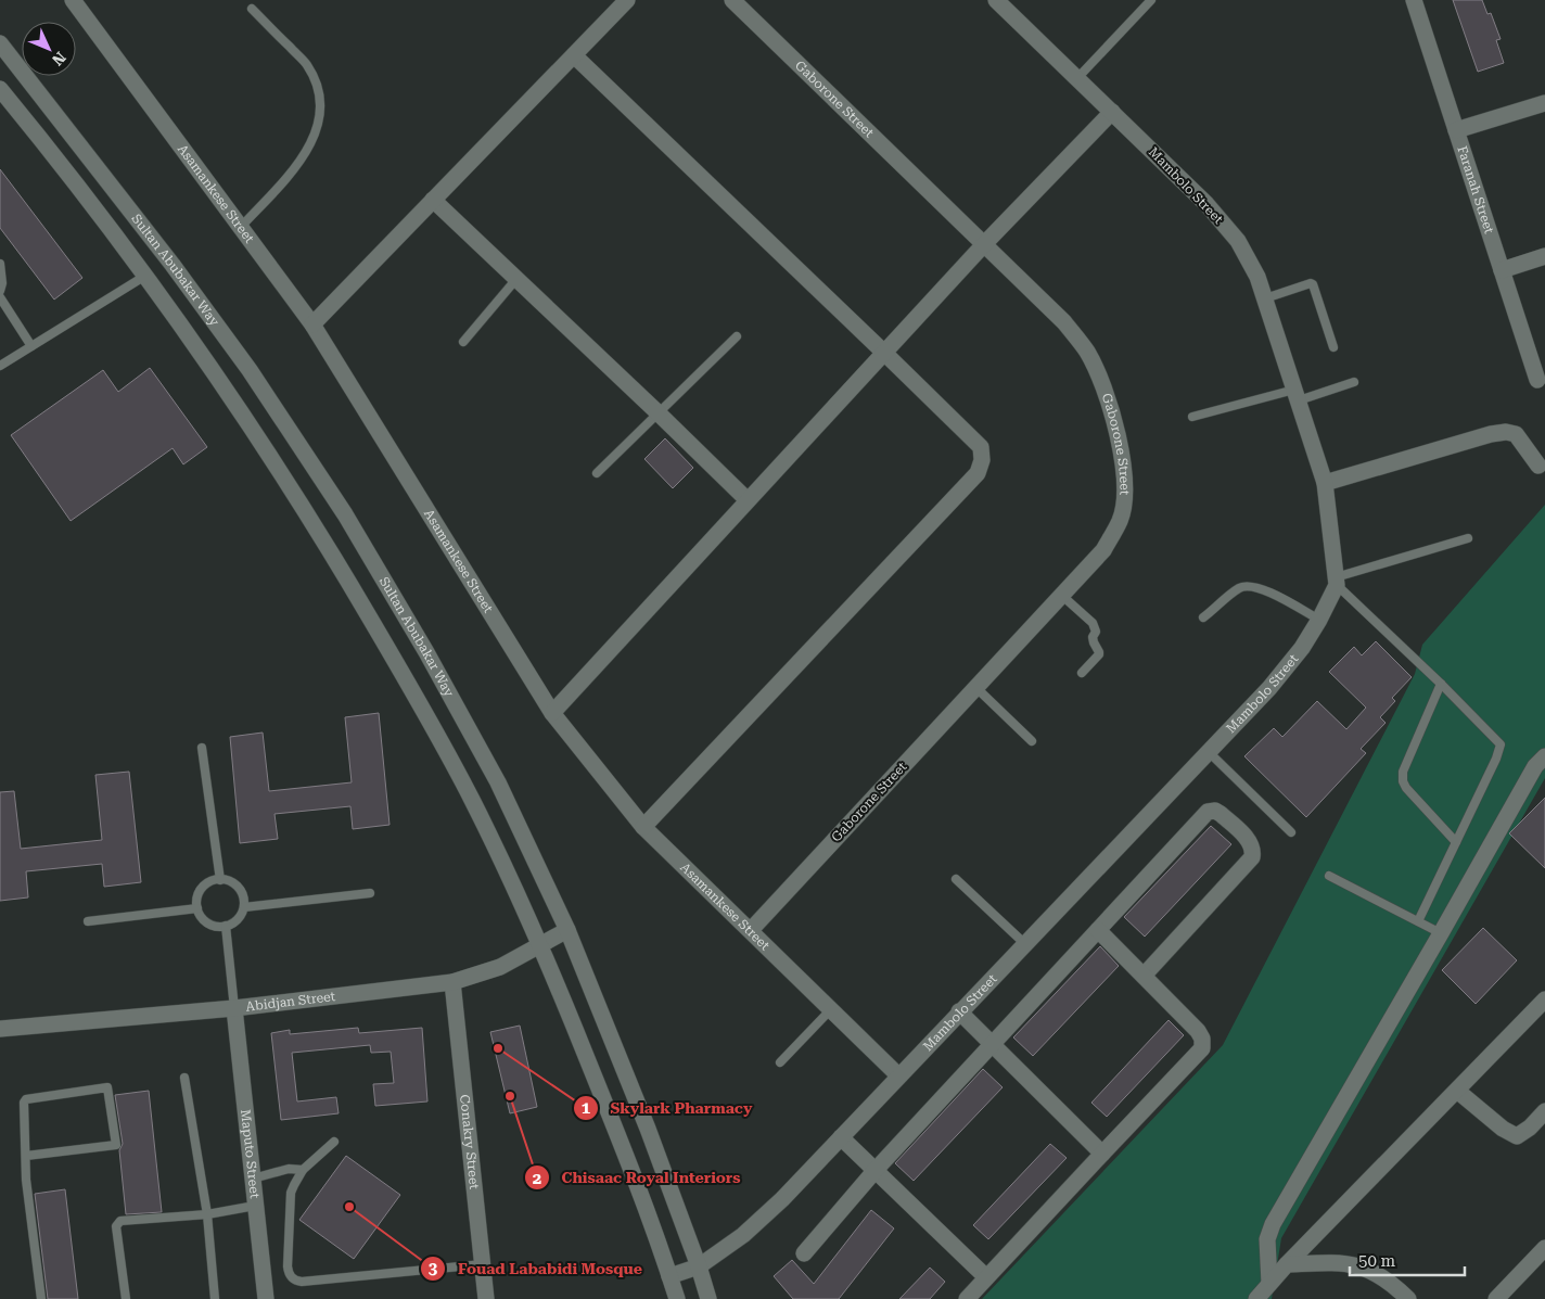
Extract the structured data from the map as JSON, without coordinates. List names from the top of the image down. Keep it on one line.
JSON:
{"streets":{"street":["Gaborone Street","Mambolo Street","Faranah Street","Asamankese Street","Sultan Abubakar Way","Abidjan Street","Conakry Street","Maputo Street"]},"crossings":[["Gaborone Street","Asamankese Street"],["Mambolo Street","Asamankese Street"],["Mambolo Street","Sultan Abubakar Way"],["Sultan Abubakar Way","Abidjan Street"],["Abidjan Street","Conakry Street"],["Abidjan Street","Maputo Street"]],"places":["Skylark Pharmacy","Chisaac Royal Interiors","Fouad Lababidi Mosque"],"scale_bar":"50 m","north":"bottom right"}
